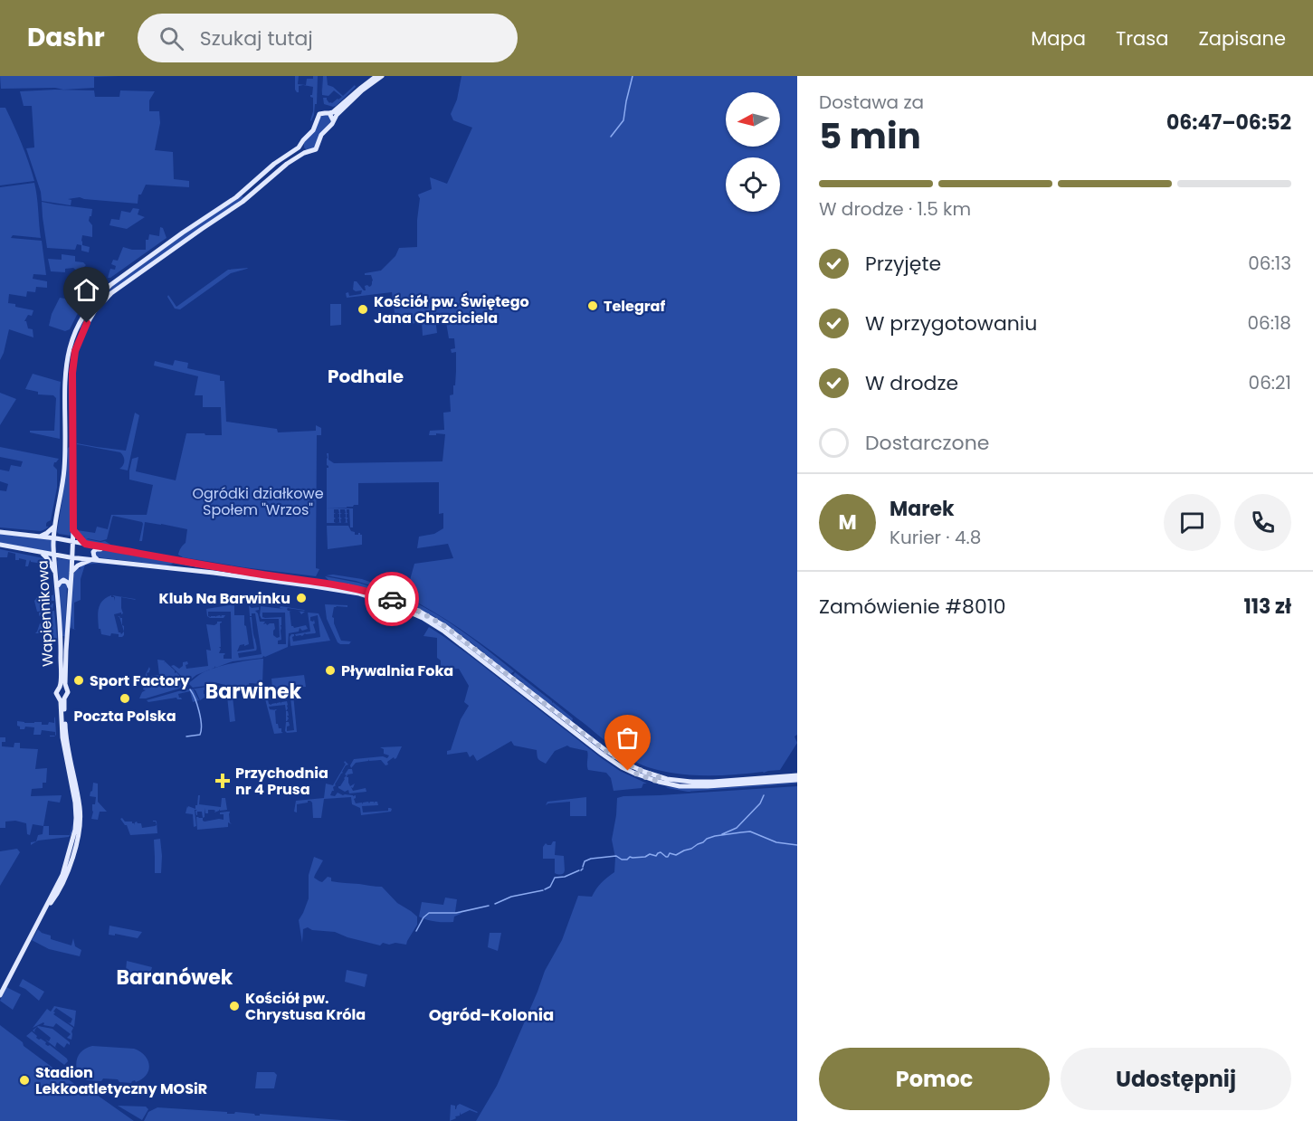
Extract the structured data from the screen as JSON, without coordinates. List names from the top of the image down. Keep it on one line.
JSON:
{"streets":{"main road":["Wapiennikowa"]},"districts":["Podhale","Barwinek","Baranówek","Ogród-Kolonia"],"parks":["Ogródki działkowe Społem \"Wrzos\""],"places":{"other":["Telegraf","Kościół pw. Świętego Jana Chrzciciela","Klub Na Barwinku","Pływalnia Foka","Sport Factory","Poczta Polska","Kościół pw. Chrystusa Króla","Stadion Lekkoatletyczny MOSiR"],"health":["Przychodnia nr 4 Prusa"]},"north":"left","page":{"header":"Dashr","search":"Szukaj tutaj","nav":["Mapa","Trasa","Zapisane"],"heading":["5 min","Dostawa za","06:47–06:52"],"panel":["Marek","Kurier · 4.8","Zamówienie #8010","113 zł"],"bar":"W drodze · 1.5 km","list":[["Przyjęte","06:13"],["W przygotowaniu","06:18"],["W drodze","06:21"],"Dostarczone"],"round":"M","buttons":["Pomoc","Udostępnij"]}}
